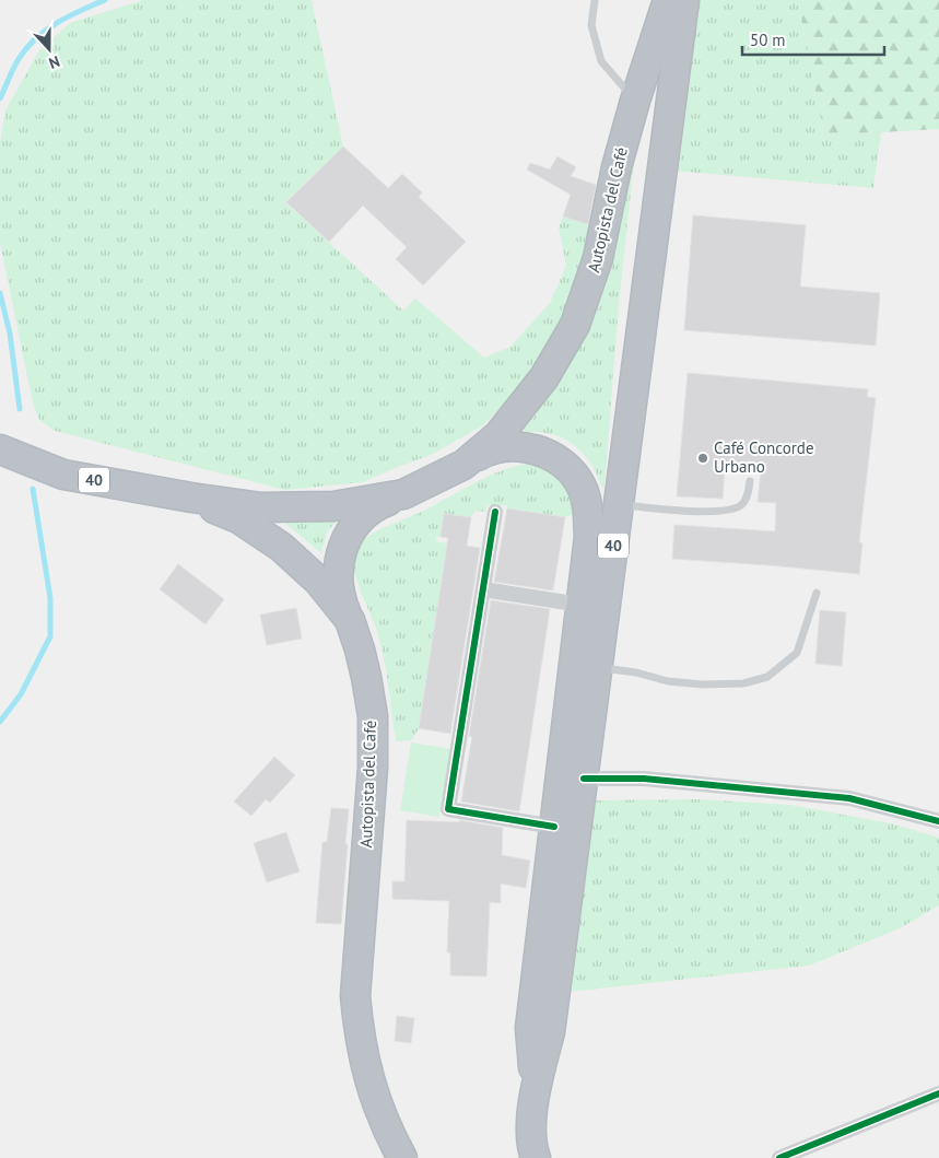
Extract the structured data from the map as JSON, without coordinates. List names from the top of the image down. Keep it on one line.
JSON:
{"streets":{"highway":["Autopista del Café","40"]},"crossings":[["Autopista del Café","40"]],"places":["Café Concorde Urbano"],"scale_bar":"50 m","north":"bottom"}
